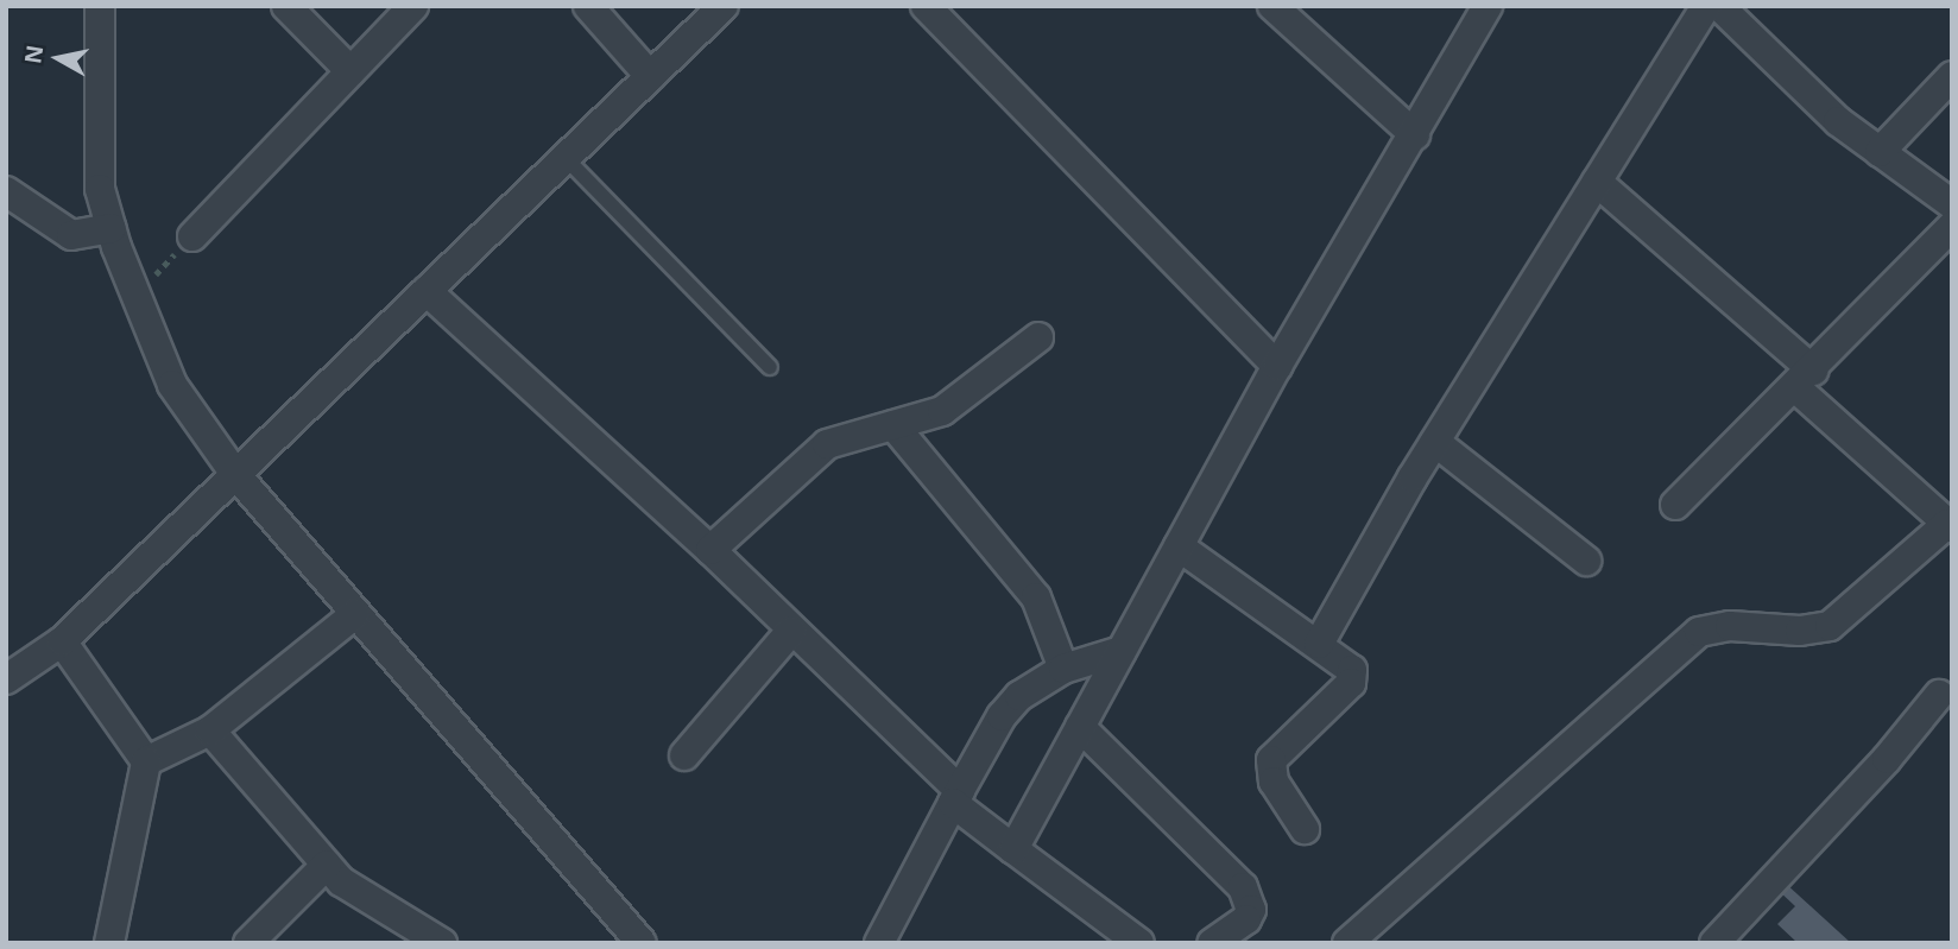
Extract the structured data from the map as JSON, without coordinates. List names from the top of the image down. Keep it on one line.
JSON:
{"north":"left"}
